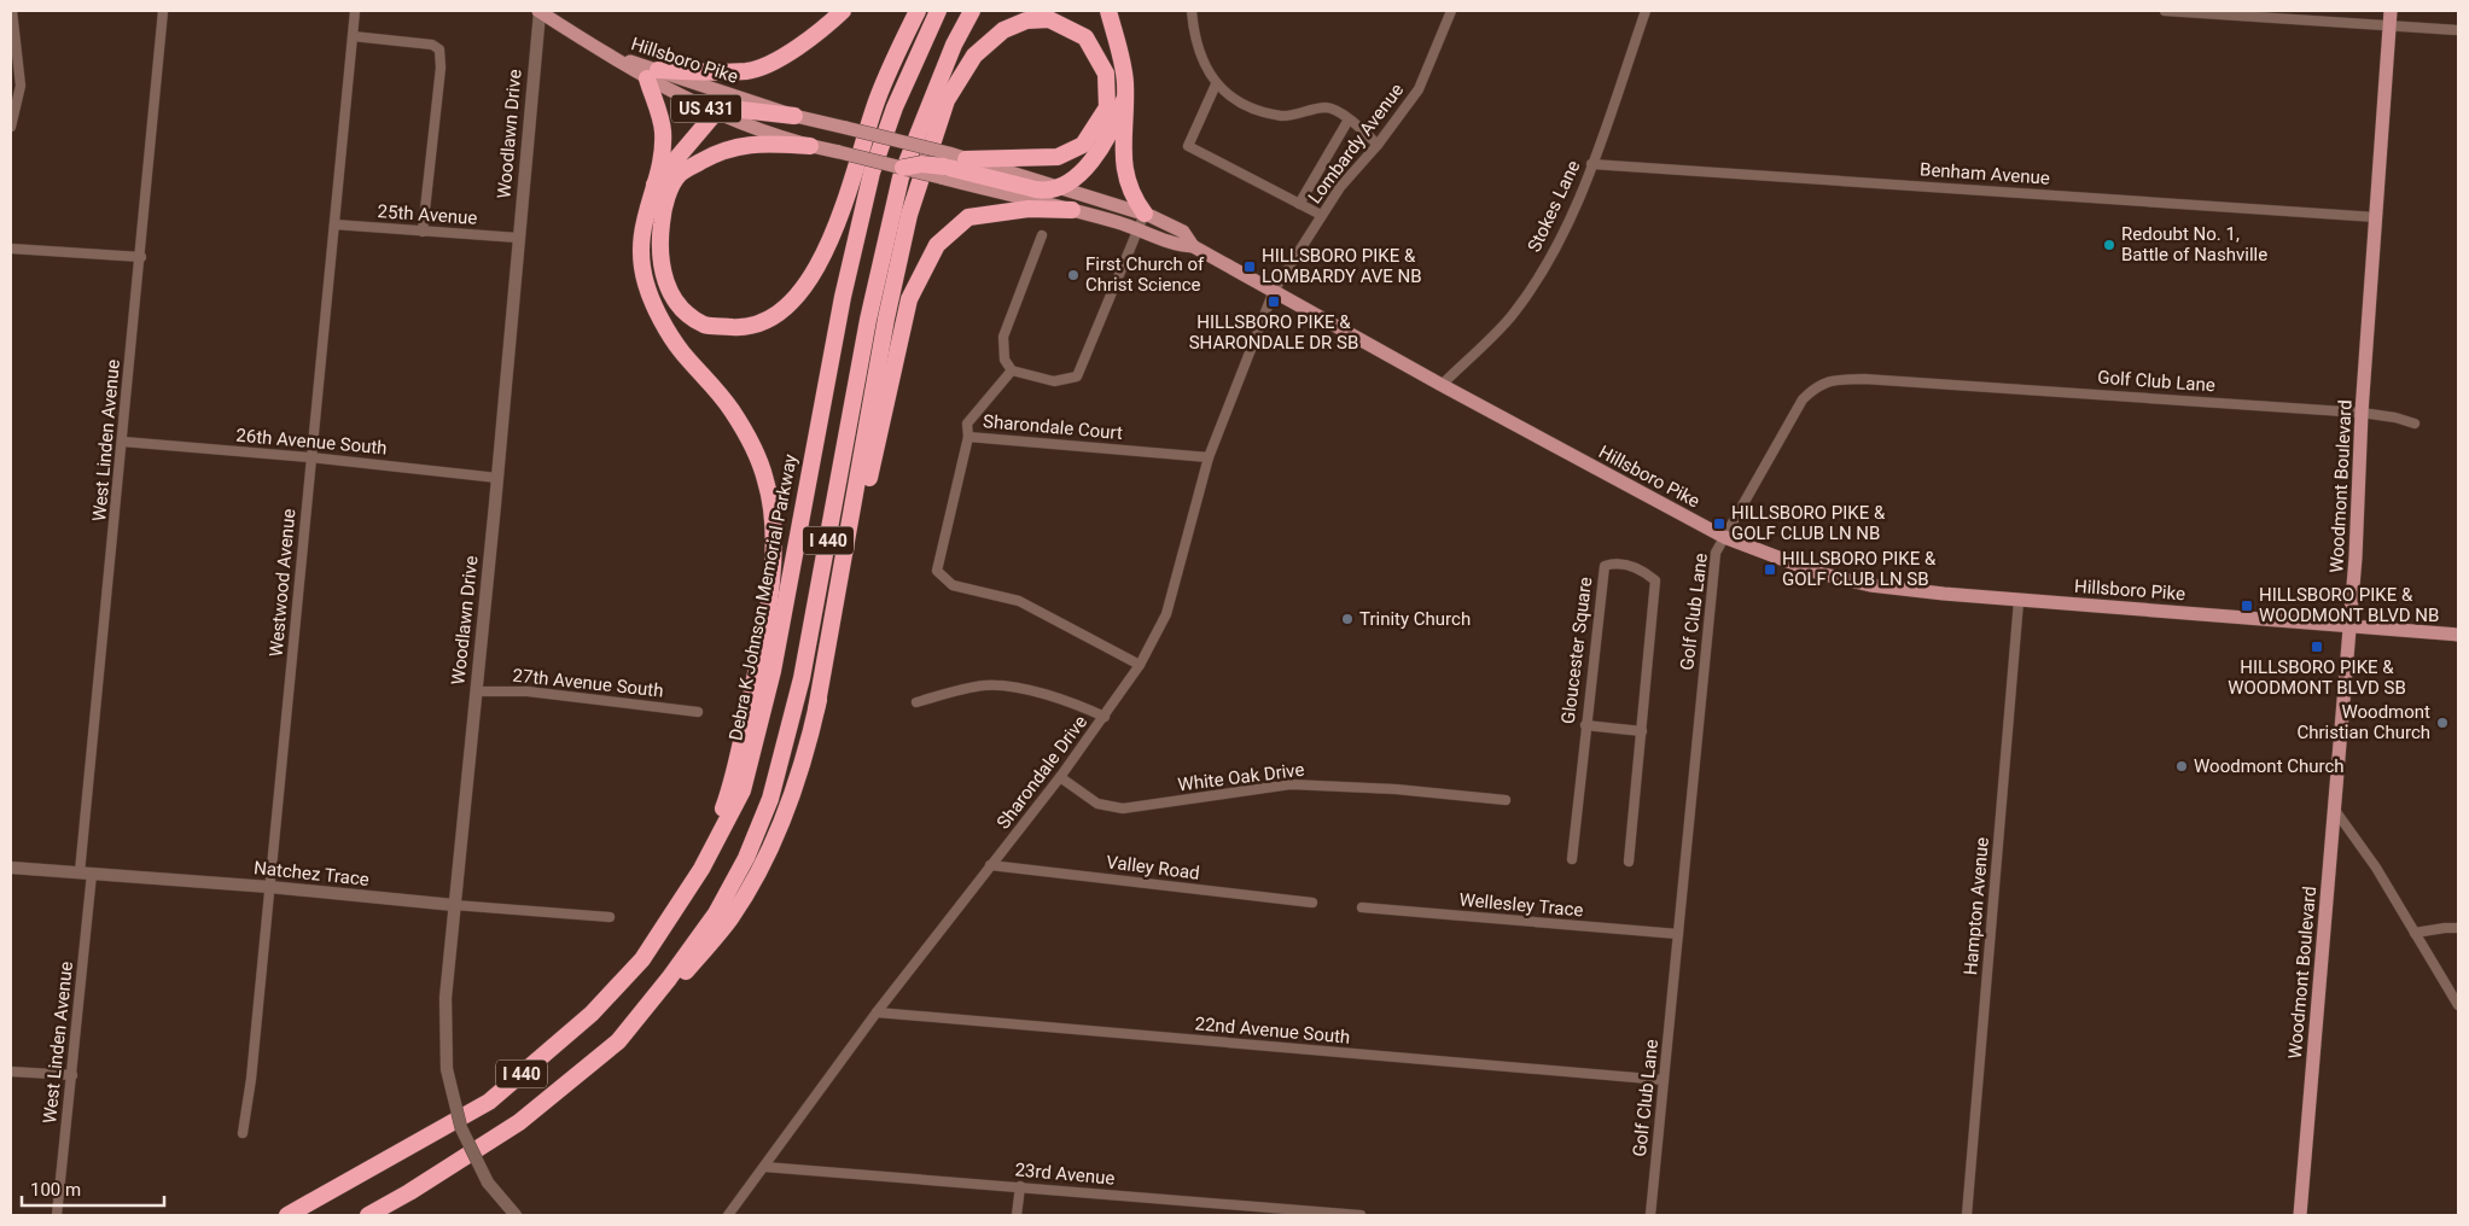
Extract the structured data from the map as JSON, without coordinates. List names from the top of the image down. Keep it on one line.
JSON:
{"streets":{"highway":["I 440","Debra K Johnson Memorial Parkway"],"main road":["Hillsboro Pike","US 431","Woodlawn Drive","Woodmont Boulevard","Natchez Trace"],"street":["Lombardy Avenue","Benham Avenue","Stokes Lane","25th Avenue","Golf Club Lane","Sharondale Court","West Linden Avenue","26th Avenue South","Westwood Avenue","Gloucester Square","27th Avenue South","Sharondale Drive","White Oak Drive","Valley Road","Wellesley Trace","Hampton Avenue","22nd Avenue South","23rd Avenue"]},"crossings":[["Hillsboro Pike","Woodlawn Drive"],["Hillsboro Pike","Lombardy Avenue"],["Hillsboro Pike","Stokes Lane"],["Hillsboro Pike","Golf Club Lane"],["Hillsboro Pike","Woodmont Boulevard"],["Hillsboro Pike","Sharondale Drive"],["Hillsboro Pike","Hampton Avenue"],["Woodlawn Drive","25th Avenue"],["Woodlawn Drive","26th Avenue South"],["Woodlawn Drive","27th Avenue South"],["Woodlawn Drive","Natchez Trace"],["Lombardy Avenue","Sharondale Drive"],["Benham Avenue","Stokes Lane"],["Benham Avenue","Woodmont Boulevard"],["25th Avenue","Westwood Avenue"],["Golf Club Lane","Woodmont Boulevard"],["Golf Club Lane","Wellesley Trace"],["Golf Club Lane","22nd Avenue South"],["Sharondale Court","Sharondale Drive"],["West Linden Avenue","26th Avenue South"],["West Linden Avenue","Natchez Trace"],["26th Avenue South","Westwood Avenue"],["Westwood Avenue","Natchez Trace"],["Sharondale Drive","White Oak Drive"],["Sharondale Drive","Valley Road"],["Sharondale Drive","22nd Avenue South"],["Sharondale Drive","23rd Avenue"]],"places":{"other":["Redoubt No. 1, Battle of Nashville","First Church of Christ Science","Trinity Church","Woodmont Christian Church","Woodmont Church"],"transit":["HILLSBORO PIKE & LOMBARDY AVE NB","HILLSBORO PIKE & SHARONDALE DR SB","HILLSBORO PIKE & GOLF CLUB LN NB","HILLSBORO PIKE & GOLF CLUB LN SB","HILLSBORO PIKE & WOODMONT BLVD NB","HILLSBORO PIKE & WOODMONT BLVD SB"]},"scale_bar":"100 m"}
